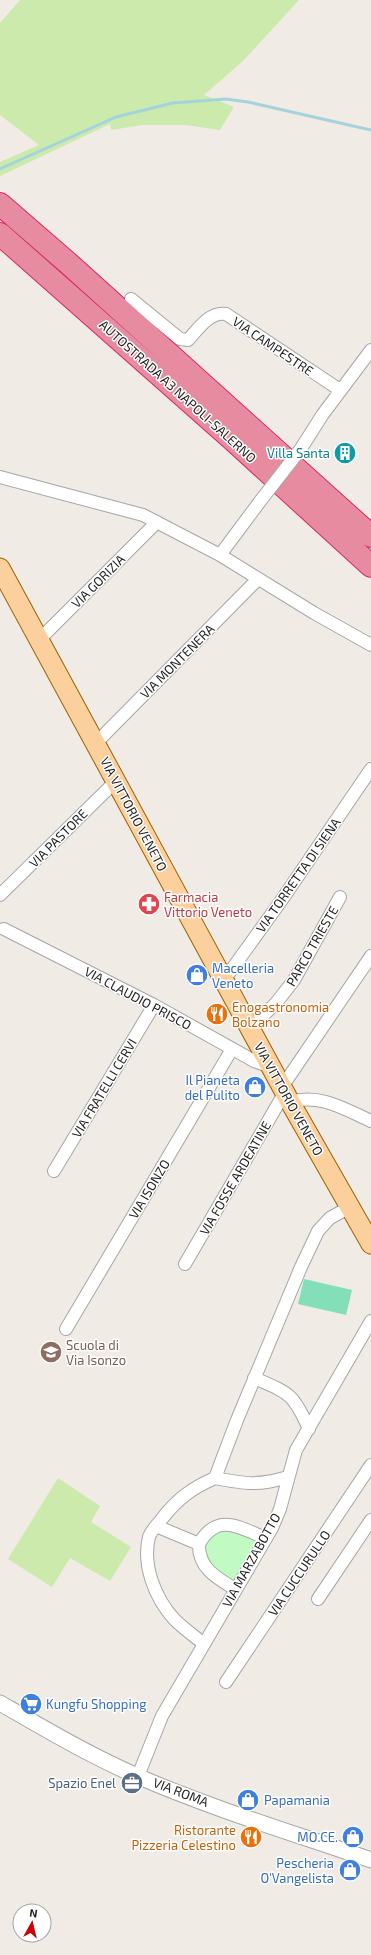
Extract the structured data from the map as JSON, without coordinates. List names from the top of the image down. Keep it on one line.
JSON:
{"streets":{"highway":["AUTOSTRADA A3 NAPOLI-SALERNO"],"main road":["VIA VITTORIO VENETO"],"street":["VIA CAMPESTRE","VIA GORIZIA","VIA MONTENERA","VIA PASTORE","VIA TORRETTA DI SIENA","PARCO TRIESTE","VIA CLAUDIO PRISCO","VIA FRATELLI CERVI","VIA FOSSE ARDEATINE","VIA ISONZO","VIA MARZABOTTO","VIA CUCCURULLO","VIA ROMA"]},"crossings":[["VIA GORIZIA","VIA VITTORIO VENETO"],["VIA MONTENERA","VIA VITTORIO VENETO"],["VIA VITTORIO VENETO","VIA PASTORE"],["VIA VITTORIO VENETO","VIA TORRETTA DI SIENA"],["VIA VITTORIO VENETO","PARCO TRIESTE"],["VIA VITTORIO VENETO","VIA CLAUDIO PRISCO"],["VIA VITTORIO VENETO","VIA FOSSE ARDEATINE"],["VIA CLAUDIO PRISCO","VIA FRATELLI CERVI"],["VIA CLAUDIO PRISCO","VIA ISONZO"],["VIA MARZABOTTO","VIA ROMA"]],"places":{"building":["Villa Santa"],"pharmacy":["Farmacia Vittorio Veneto"],"shop":["Macelleria Veneto","Il Pianeta del Pulito","Papamania","MO.CE.","Pescheria O'Vangelista"],"restaurant":["Enogastronomia Bolzano","Ristorante Pizzeria Celestino"],"school or university":["Scuola di Via Isonzo"],"supermarket":["Kungfu Shopping"],"office":["Spazio Enel"]},"north":"top"}
